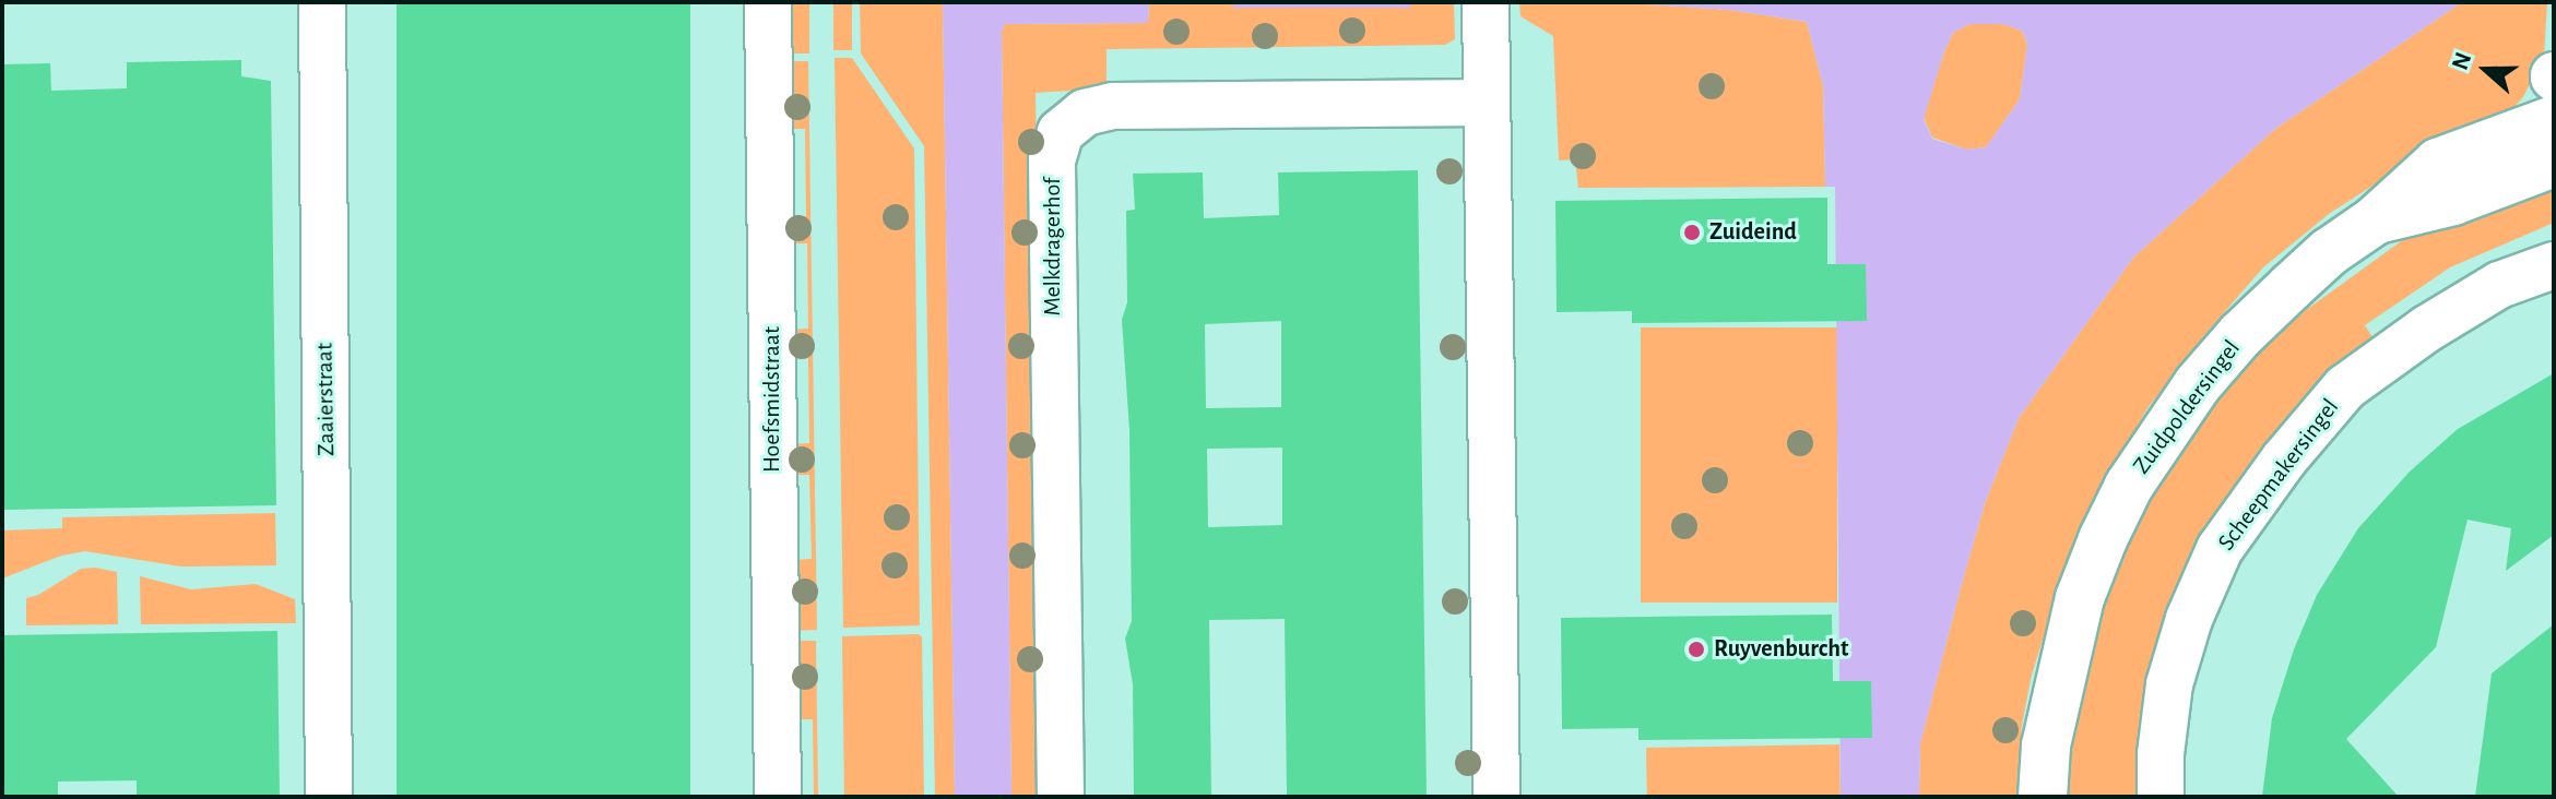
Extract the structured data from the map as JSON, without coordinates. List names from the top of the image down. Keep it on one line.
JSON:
{"streets":{"street":["Melkdragerhof","Zaaierstraat","Hoefsmidstraat","Zuidpoldersingel","Scheepmakersingel"]},"places":["Zuideind","Ruyvenburcht"],"north":"left"}
